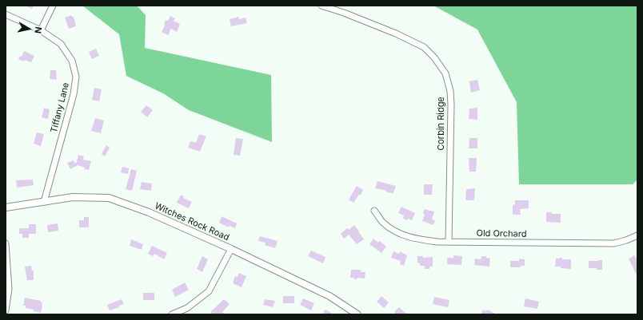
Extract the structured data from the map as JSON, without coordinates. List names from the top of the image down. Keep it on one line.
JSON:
{"streets":{"street":["Tiffany Lane","Corbin Ridge","Witches Rock Road","Old Orchard"]},"crossings":[["Tiffany Lane","Witches Rock Road"],["Corbin Ridge","Old Orchard"]],"north":"right"}
